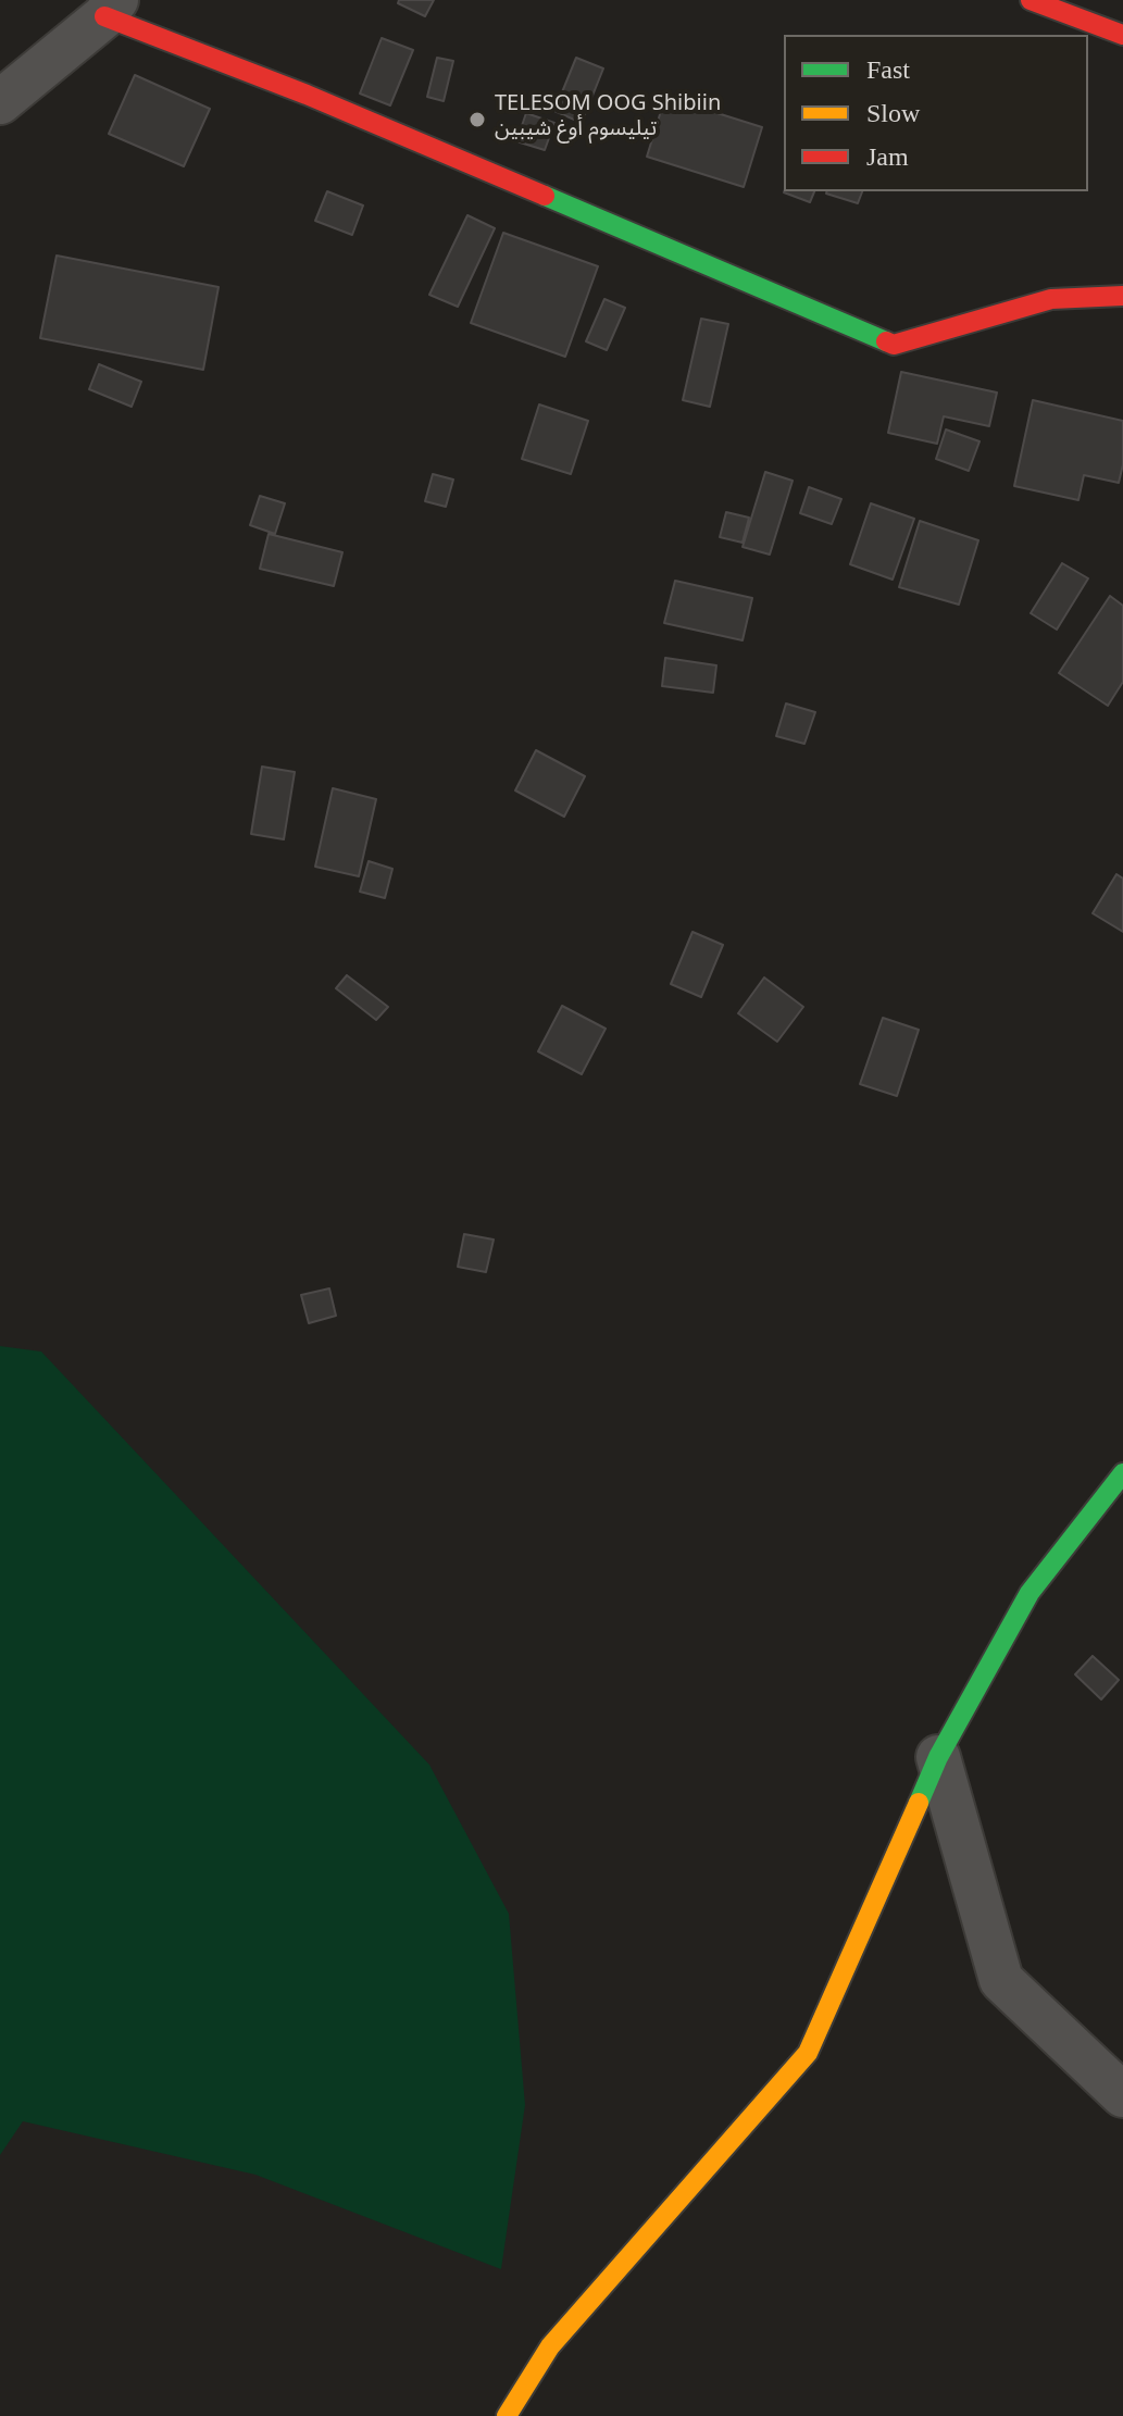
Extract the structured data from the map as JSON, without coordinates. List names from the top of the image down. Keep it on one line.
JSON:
{"places":["TELESOM OOG Shibiin تيليسوم أوغ شيبين"],"legend":["Fast","Slow","Jam"]}
